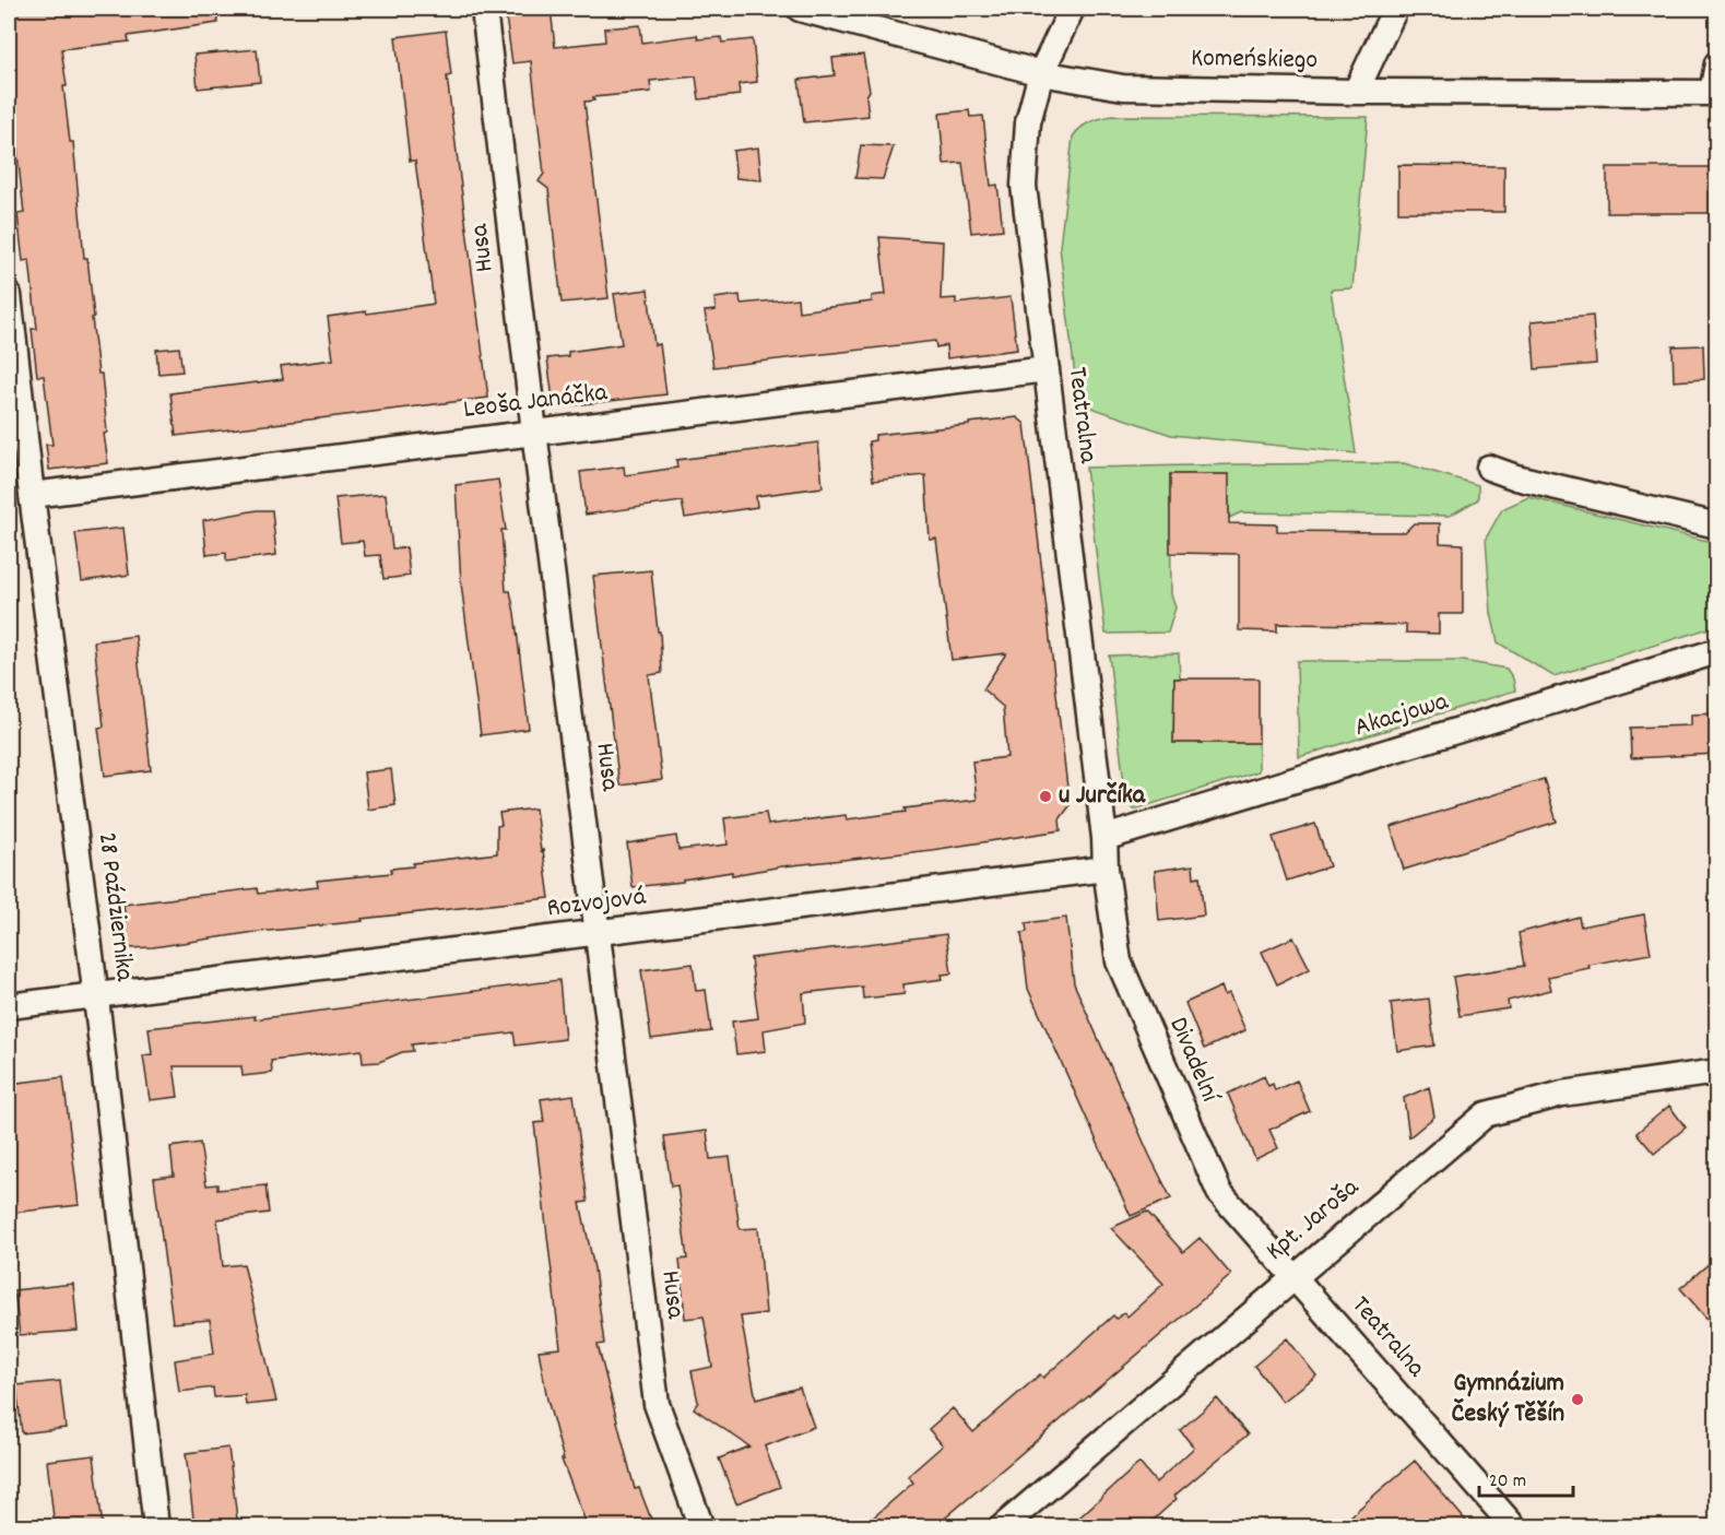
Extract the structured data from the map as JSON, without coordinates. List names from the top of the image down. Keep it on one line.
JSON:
{"streets":{"street":["Komeńskiego","Husa","Leoša Janáčka","Teatralna","Akacjowa","Rozvojová","28 Października","Divadelní","Kpt. Jaroša"]},"crossings":[["Komeńskiego","Teatralna"],["Husa","Leoša Janáčka"],["Husa","Rozvojová"],["Leoša Janáčka","Teatralna"],["Leoša Janáčka","28 Października"],["Teatralna","Akacjowa"],["Teatralna","Divadelní"],["Teatralna","Kpt. Jaroša"],["Akacjowa","Divadelní"],["Rozvojová","28 Października"],["Rozvojová","Divadelní"],["Divadelní","Kpt. Jaroša"]],"places":["u Jurčíka","Gymnázium Český Těšín"],"scale_bar":"20 m"}
